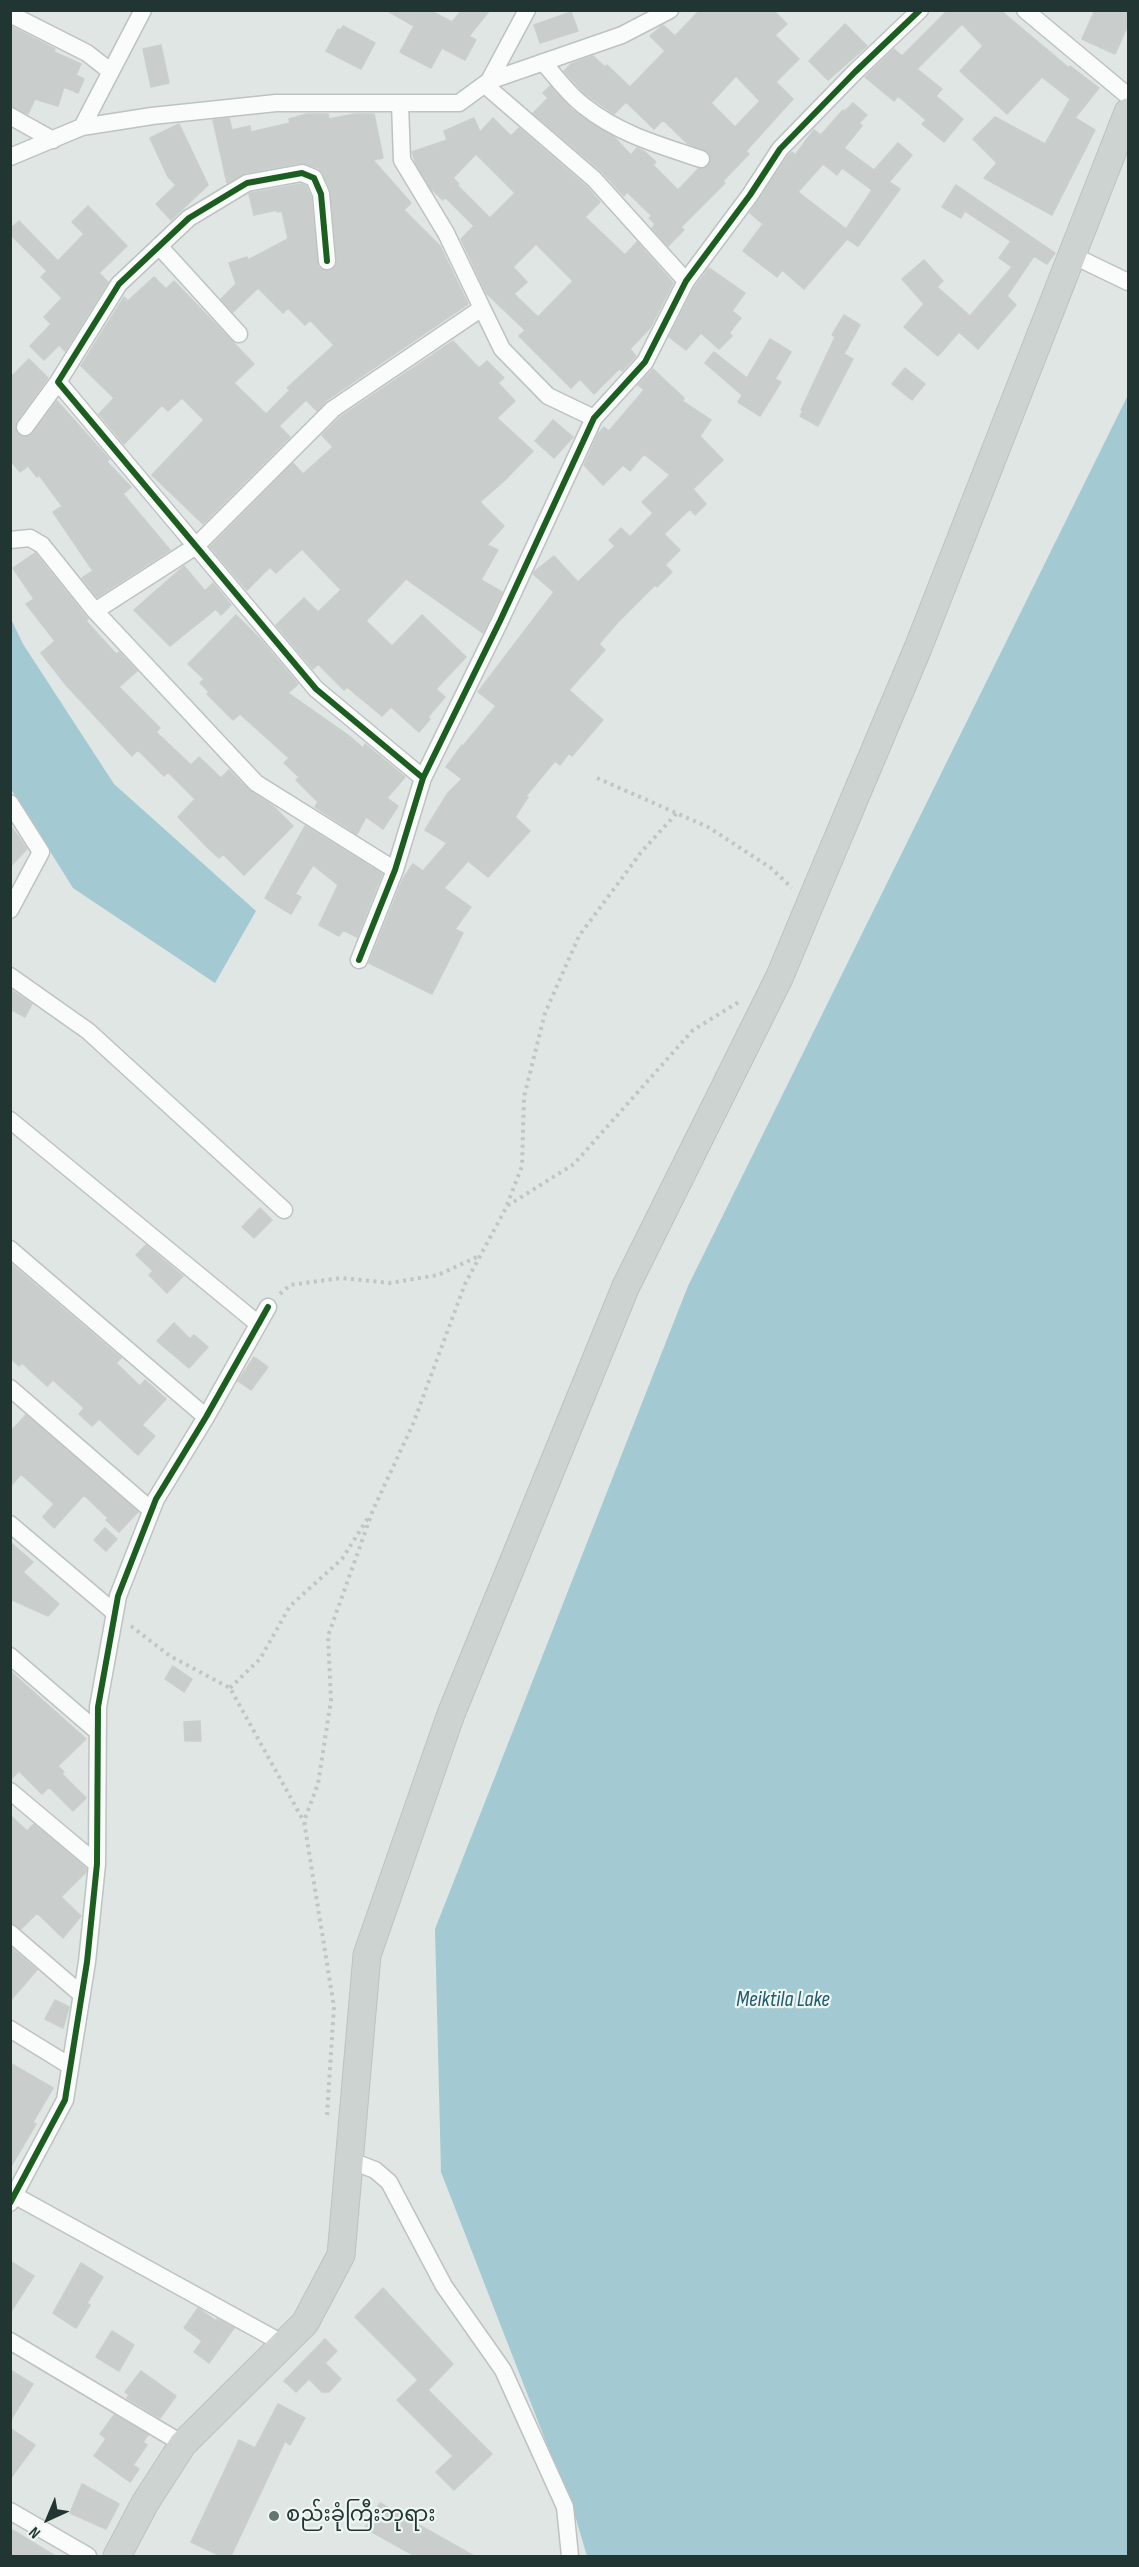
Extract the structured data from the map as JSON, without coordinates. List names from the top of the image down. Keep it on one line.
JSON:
{"water":["Meiktila Lake"],"places":["စည်းခုံကြီးဘုရား"],"north":"bottom left"}
